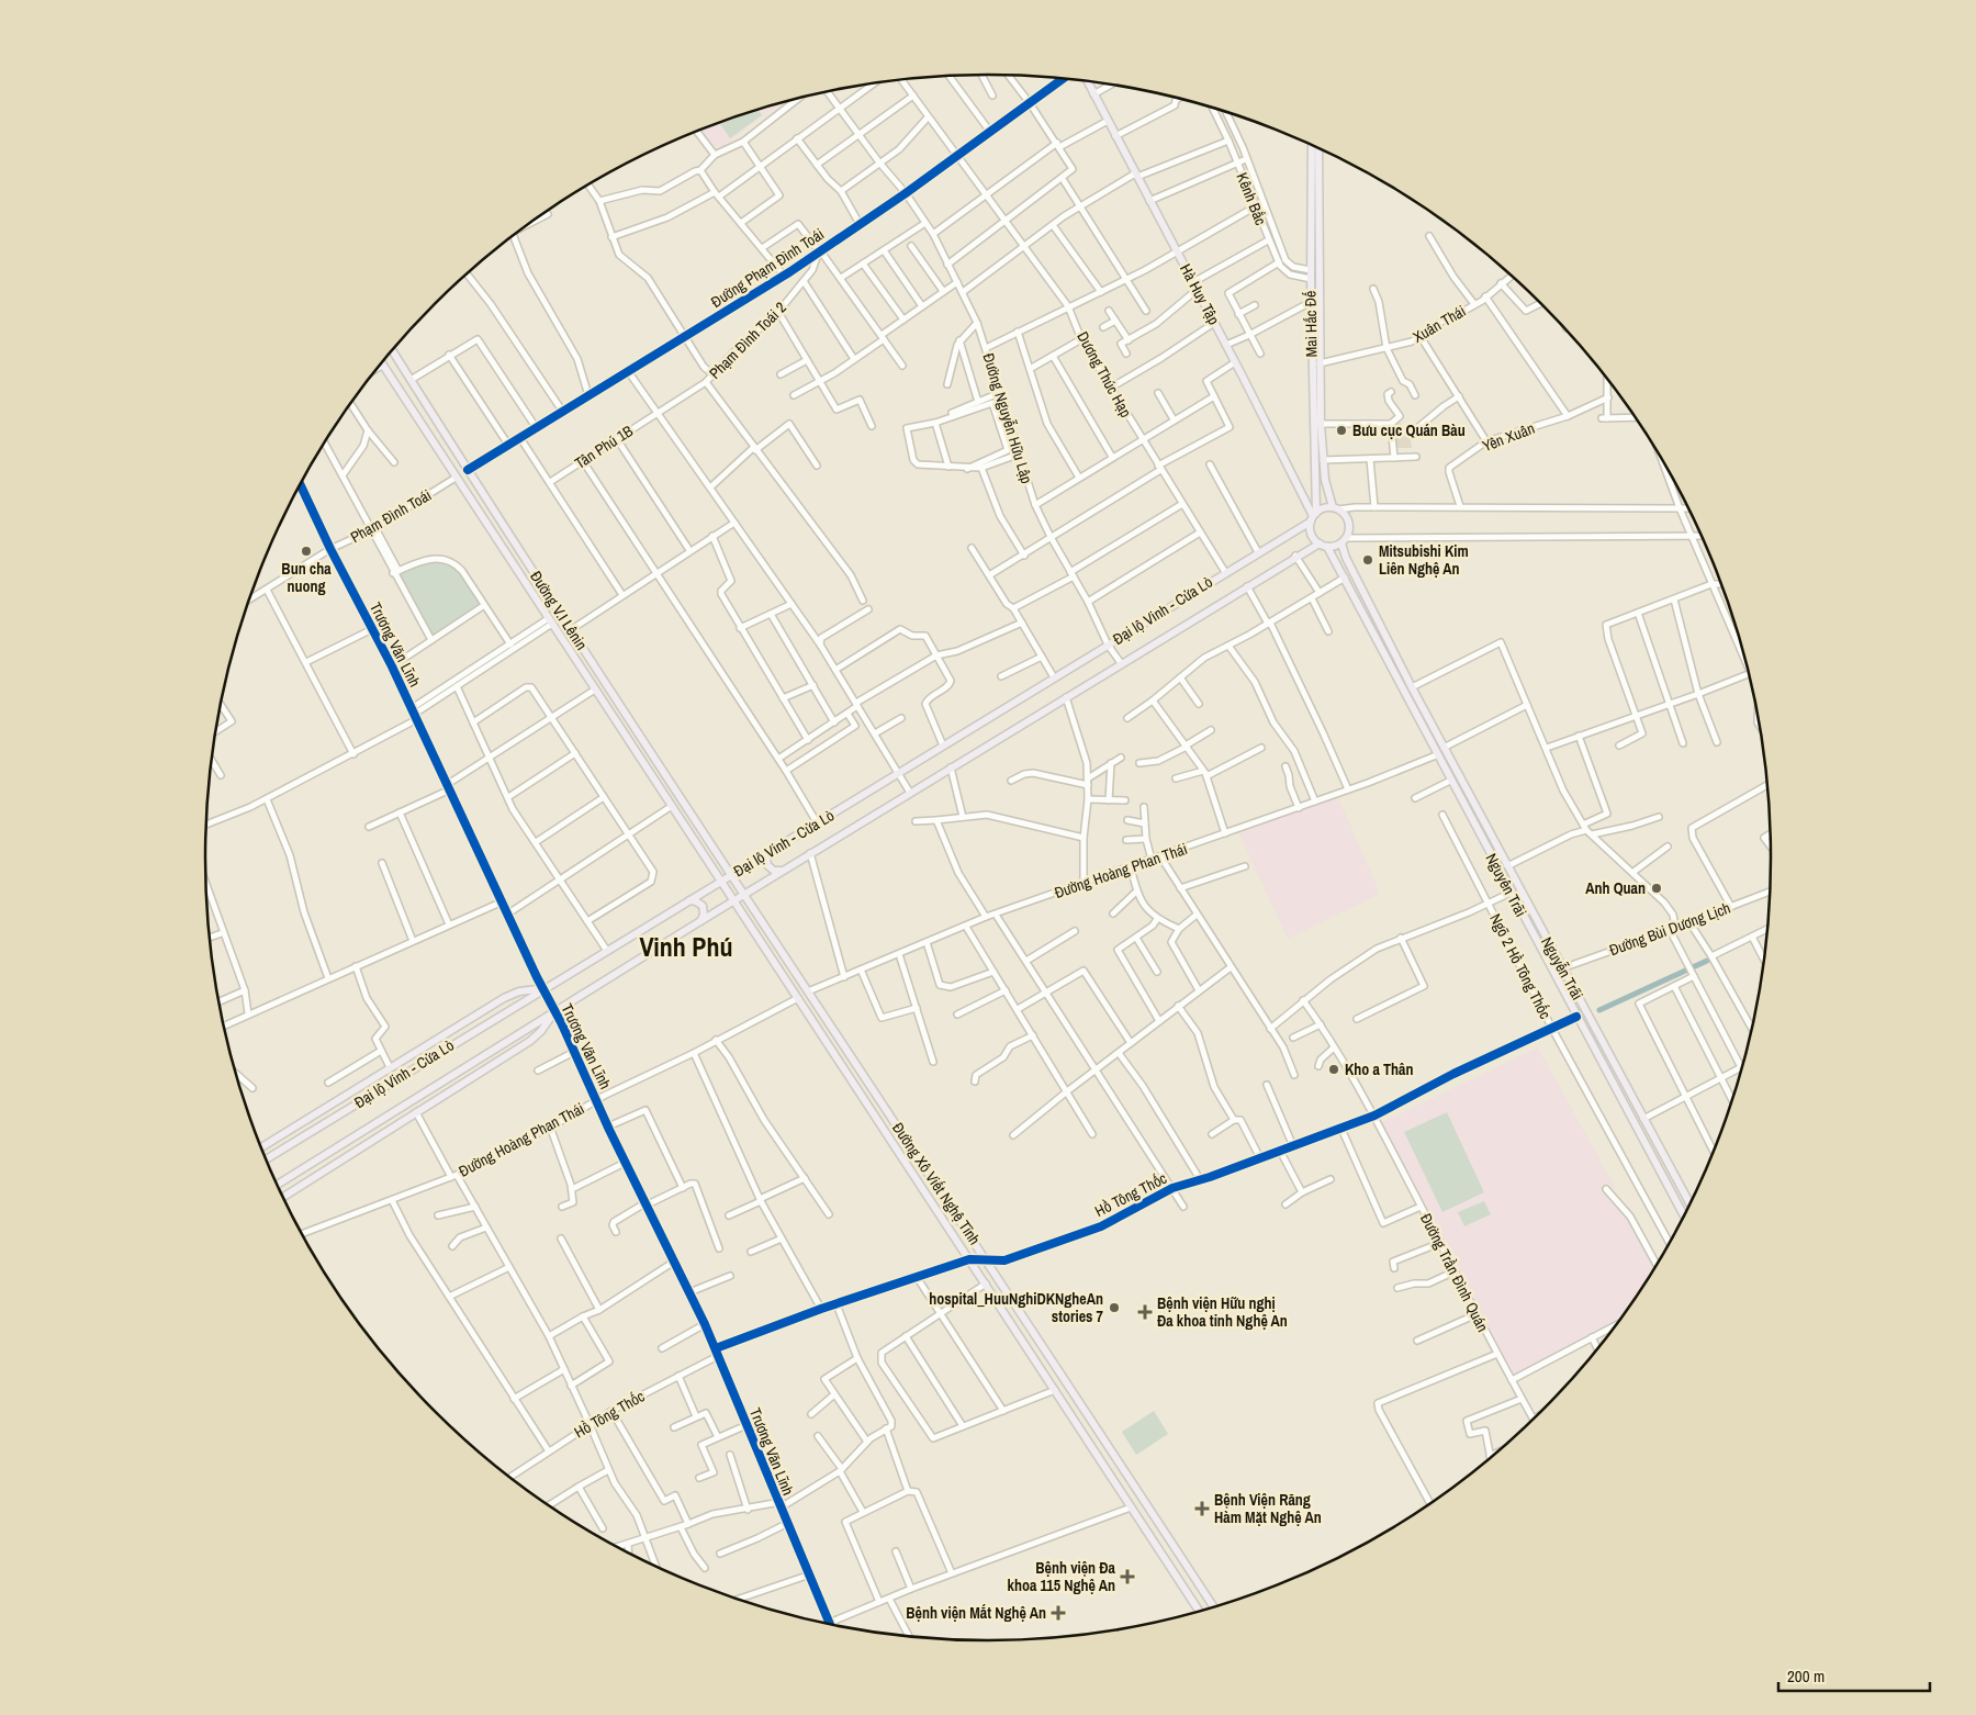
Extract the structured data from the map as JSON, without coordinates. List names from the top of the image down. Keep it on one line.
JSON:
{"streets":{"main road":["Hà Huy Tập","Mai Hắc Đế","Đường V.I Lênin","Đại lộ Vinh - Cửa Lò","Nguyên Trãi","Nguyễn Trãi","Đường Xô Viết Nghệ Tĩnh"],"street":["Kênh Bắc","Đường Phạm Đình Toái","Xuân Thái","Phạm Đình Toái 2","Dương Thúc Hạp","Đường Nguyễn Hữu Lập","Yên Xuân","Tân Phú 1B","Phạm Đình Toái","Trương Văn Lĩnh","Đường Hoàng Phan Thái","Đường Bùi Dương Lịch","Ngõ 2 Hồ Tông Thốc","Hồ Tông Thốc","Đường Trần Đình Quán"]},"crossings":[["Đường Phạm Đình Toái","Phạm Đình Toái 2"],["Đường Phạm Đình Toái","Dương Thúc Hạp"],["Đường Phạm Đình Toái","Đường Nguyễn Hữu Lập"],["Đường Phạm Đình Toái","Đường V.I Lênin"],["Hà Huy Tập","Mai Hắc Đế"],["Hà Huy Tập","Đại lộ Vinh - Cửa Lò"],["Hà Huy Tập","Nguyên Trãi"],["Hà Huy Tập","Nguyễn Trãi"],["Mai Hắc Đế","Xuân Thái"],["Mai Hắc Đế","Đại lộ Vinh - Cửa Lò"],["Mai Hắc Đế","Nguyên Trãi"],["Mai Hắc Đế","Nguyễn Trãi"],["Phạm Đình Toái 2","Tân Phú 1B"],["Dương Thúc Hạp","Đại lộ Vinh - Cửa Lò"],["Đường Nguyễn Hữu Lập","Đại lộ Vinh - Cửa Lò"],["Phạm Đình Toái","Đường V.I Lênin"],["Phạm Đình Toái","Trương Văn Lĩnh"],["Đường V.I Lênin","Đại lộ Vinh - Cửa Lò"],["Đường V.I Lênin","Đường Xô Viết Nghệ Tĩnh"],["Đại lộ Vinh - Cửa Lò","Trương Văn Lĩnh"],["Đại lộ Vinh - Cửa Lò","Nguyên Trãi"],["Đại lộ Vinh - Cửa Lò","Nguyễn Trãi"],["Đại lộ Vinh - Cửa Lò","Đường Xô Viết Nghệ Tĩnh"],["Trương Văn Lĩnh","Đường Hoàng Phan Thái"],["Trương Văn Lĩnh","Hồ Tông Thốc"],["Đường Hoàng Phan Thái","Nguyên Trãi"],["Đường Hoàng Phan Thái","Đường Xô Viết Nghệ Tĩnh"],["Nguyên Trãi","Nguyễn Trãi"],["Nguyên Trãi","Hồ Tông Thốc"],["Đường Bùi Dương Lịch","Nguyễn Trãi"],["Ngõ 2 Hồ Tông Thốc","Hồ Tông Thốc"],["Đường Xô Viết Nghệ Tĩnh","Hồ Tông Thốc"],["Hồ Tông Thốc","Đường Trần Đình Quán"]],"districts":["Vinh Phú"],"places":{"other":["Bưu cục Quán Bàu","Bun cha nuong","Mitsubishi Kim Liên Nghệ An","Anh Quan","Kho a Thân","hospital_HuuNghiDKNgheAn stories 7"],"health":["Bệnh viện Hữu nghị Đa khoa tỉnh Nghệ An","Bệnh Viện Răng Hàm Mặt Nghệ An","Bệnh viện Đa khoa 115 Nghệ An","Bệnh viện Mắt Nghệ An"]},"scale_bar":"200 m"}
